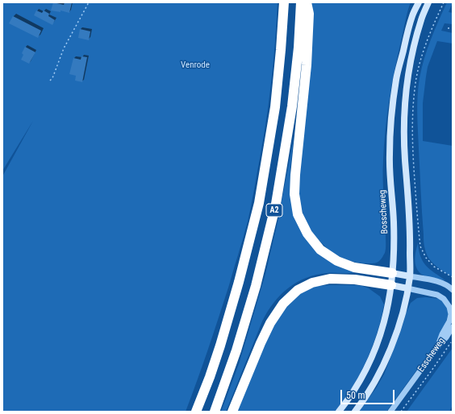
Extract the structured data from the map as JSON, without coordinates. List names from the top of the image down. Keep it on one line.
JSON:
{"streets":{"highway":["A2"],"main road":["Bosscheweg"],"street":["Esscheweg"]},"parks":["Venrode"],"scale_bar":"50 m"}
